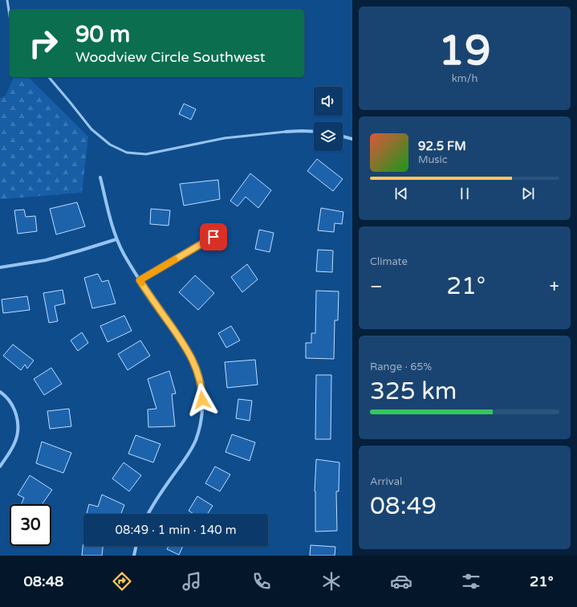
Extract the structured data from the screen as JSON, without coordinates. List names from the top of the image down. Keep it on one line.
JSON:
{"page":{"tile":[["19","km/h"],"Climate",["Range · 65%","325 km"],["Arrival","08:49"]],"turn":["90 m","Woodview Circle Southwest"],"song":["92.5 FM","Music"],"heat":["−","21°","+"],"limit":"30","trip":"08:49 · 1 min · 140 m","tabs":["08:48","21°"]}}
